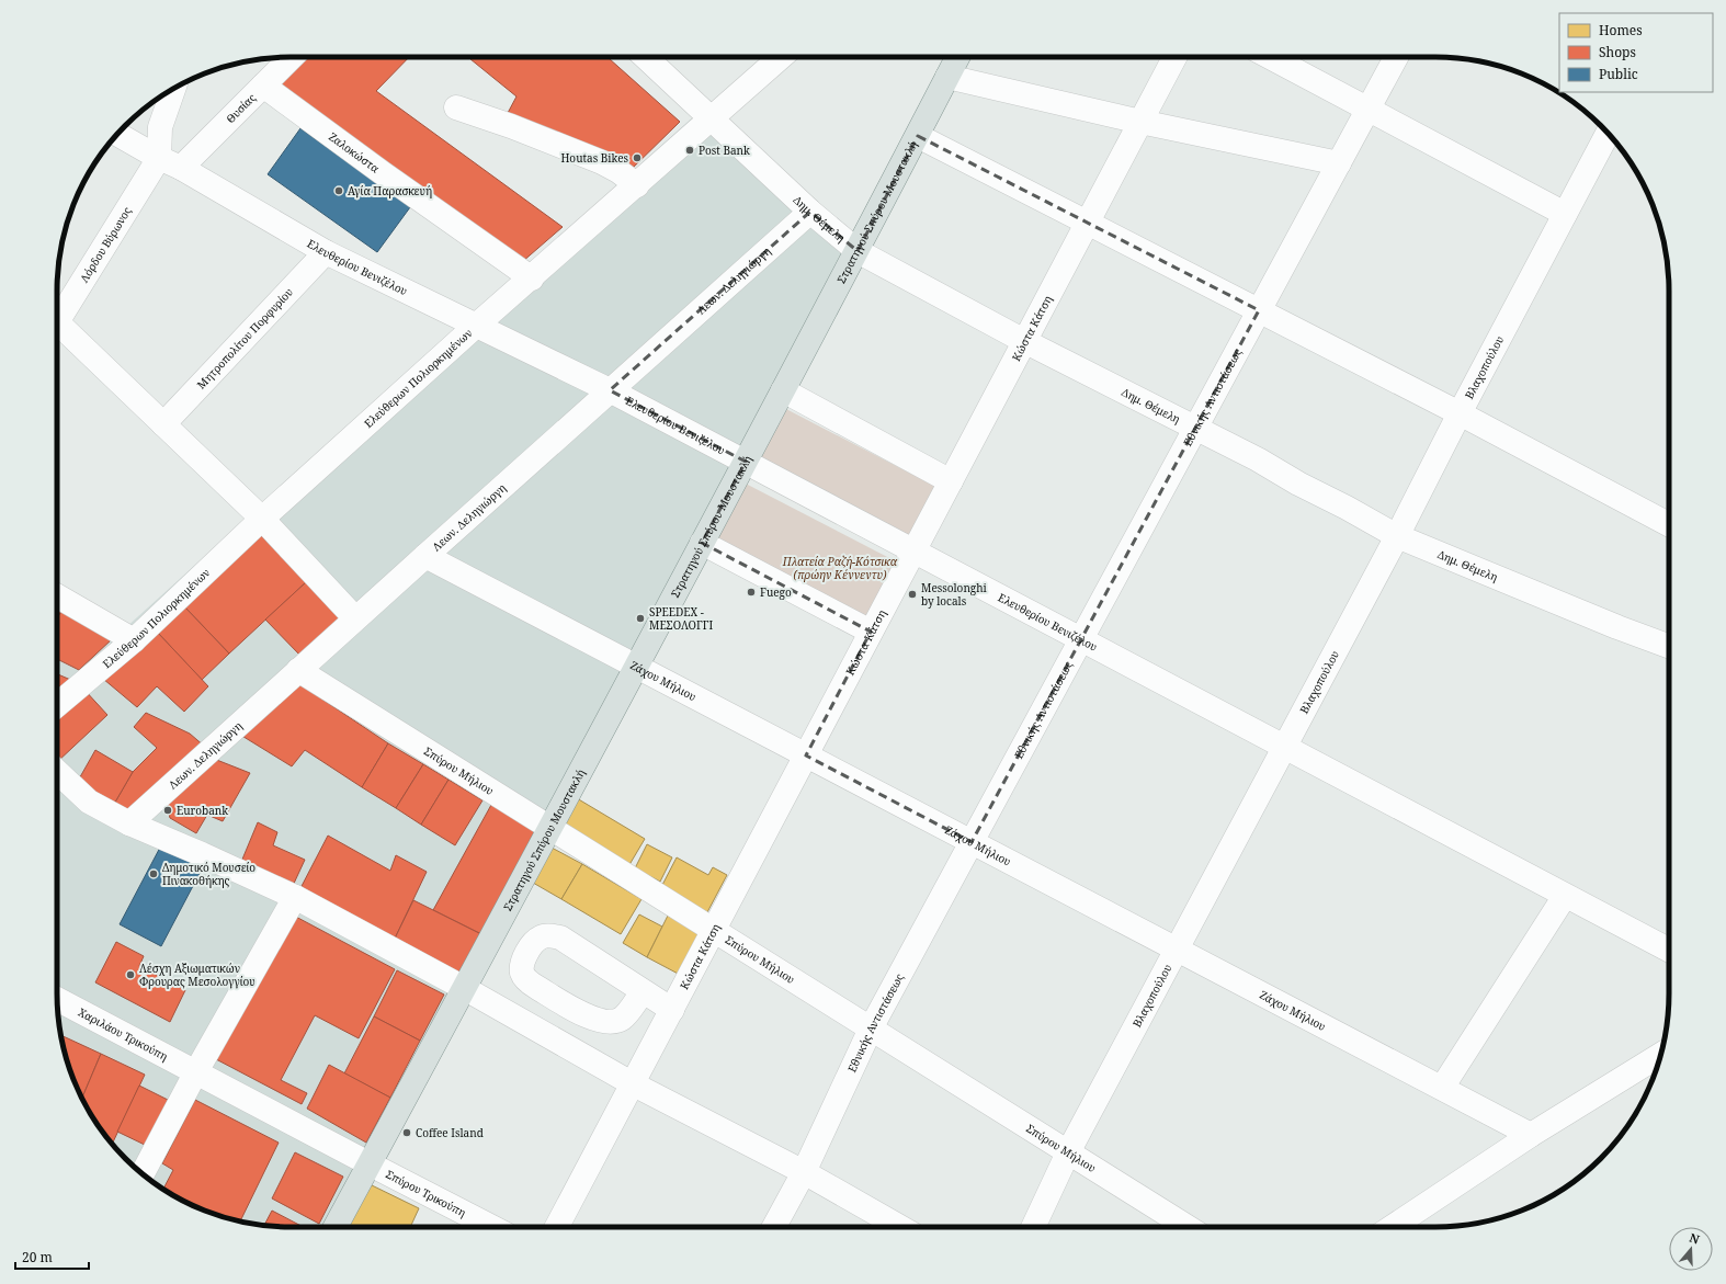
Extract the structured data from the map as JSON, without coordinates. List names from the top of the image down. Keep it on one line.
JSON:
{"streets":{"main road":["Στρατηγού Σπύρου Μουστακλή"],"street":["Θυσίας","Ζαλοκώστα","Δημ. Θέμελη","Λόρδου Βύρωνος","Ελευθερίου Βενιζέλου","Λεων. Δεληγιώργη","Κώστα Κάτση","Μητροπολίτου Πορφυρίου","Βλαχοπούλου","Ελεύθερων Πολιορκημένων","Εθνικής Αντιστάσεως","Ζάχου Μήλιου","Σπύρου Μήλιου","Χαριλάου Τρικούπη","Σπύρου Τρικούπη"]},"crossings":[["Θυσίας","Ζαλοκώστα"],["Θυσίας","Ελευθερίου Βενιζέλου"],["Ζαλοκώστα","Ελεύθερων Πολιορκημένων"],["Στρατηγού Σπύρου Μουστακλή","Δημ. Θέμελη"],["Στρατηγού Σπύρου Μουστακλή","Ελευθερίου Βενιζέλου"],["Στρατηγού Σπύρου Μουστακλή","Ζάχου Μήλιου"],["Στρατηγού Σπύρου Μουστακλή","Σπύρου Μήλιου"],["Στρατηγού Σπύρου Μουστακλή","Χαριλάου Τρικούπη"],["Στρατηγού Σπύρου Μουστακλή","Σπύρου Τρικούπη"],["Δημ. Θέμελη","Λεων. Δεληγιώργη"],["Δημ. Θέμελη","Κώστα Κάτση"],["Δημ. Θέμελη","Βλαχοπούλου"],["Δημ. Θέμελη","Ελεύθερων Πολιορκημένων"],["Δημ. Θέμελη","Εθνικής Αντιστάσεως"],["Λόρδου Βύρωνος","Ελευθερίου Βενιζέλου"],["Ελευθερίου Βενιζέλου","Λεων. Δεληγιώργη"],["Ελευθερίου Βενιζέλου","Κώστα Κάτση"],["Ελευθερίου Βενιζέλου","Μητροπολίτου Πορφυρίου"],["Ελευθερίου Βενιζέλου","Βλαχοπούλου"],["Ελευθερίου Βενιζέλου","Ελεύθερων Πολιορκημένων"],["Ελευθερίου Βενιζέλου","Εθνικής Αντιστάσεως"],["Λεων. Δεληγιώργη","Ζάχου Μήλιου"],["Λεων. Δεληγιώργη","Σπύρου Μήλιου"],["Κώστα Κάτση","Ζάχου Μήλιου"],["Κώστα Κάτση","Σπύρου Μήλιου"],["Βλαχοπούλου","Ζάχου Μήλιου"],["Βλαχοπούλου","Σπύρου Μήλιου"],["Εθνικής Αντιστάσεως","Ζάχου Μήλιου"],["Εθνικής Αντιστάσεως","Σπύρου Μήλιου"],["Χαριλάου Τρικούπη","Σπύρου Τρικούπη"]],"parks":["Πλατεία Ραζή-Κότσικα (πρώην Κέννεντυ)"],"places":["Post Bank","Houtas Bikes","Αγία Παρασκευή","Fuego","Messolonghi by locals","SPEEDEX - ΜΕΣΟΛΟΓΓΙ","Eurobank","Δημοτικό Μουσείο Πινακοθήκης","Λέσχη Αξιωματικών Φρουρας Μεσολογγίου","Coffee Island"],"legend":["Homes","Shops","Public"],"scale_bar":"20 m","north":"top"}
